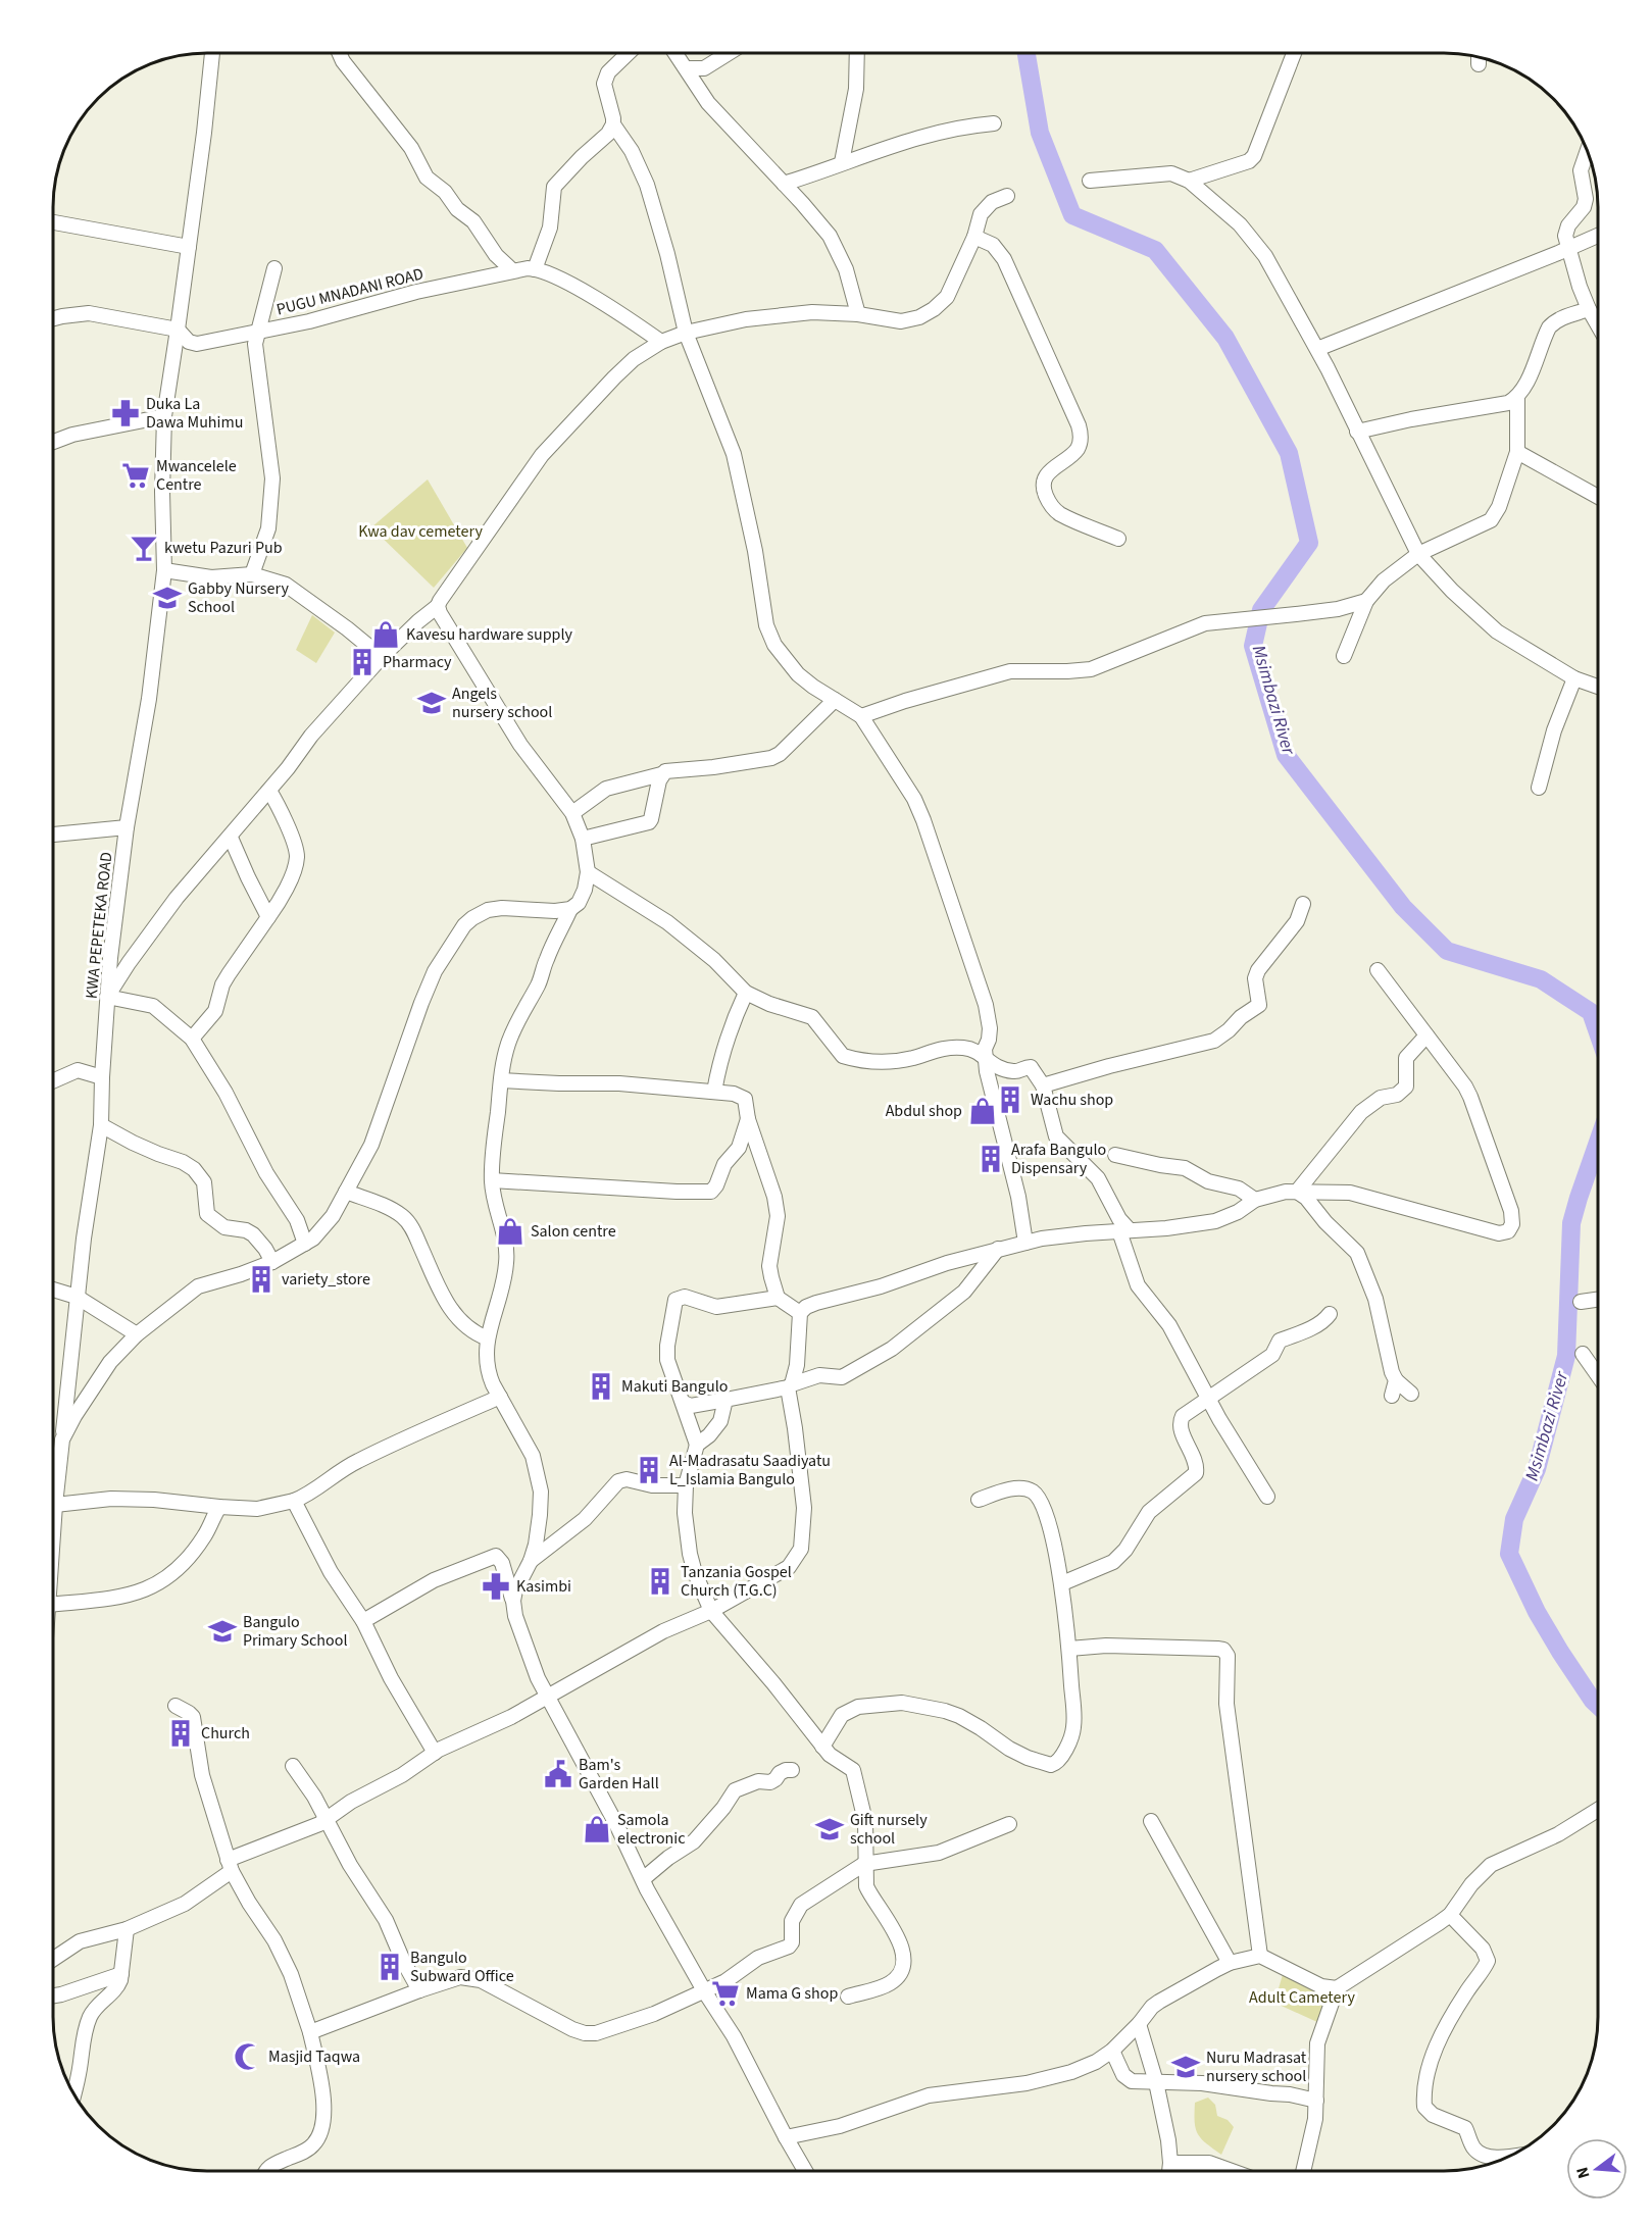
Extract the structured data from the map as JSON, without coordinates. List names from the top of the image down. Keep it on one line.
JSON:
{"streets":{"street":["PUGU MNADANI ROAD","KWA PEPETEKA ROAD"]},"crossings":[["PUGU MNADANI ROAD","KWA PEPETEKA ROAD"]],"water":["Msimbazi River"],"parks":["Kwa dav cemetery","Adult Cametery"],"places":{"pharmacy":["Duka La Dawa Muhimu","Kasimbi"],"supermarket":["Mwancelele Centre","Mama G shop"],"bar":["kwetu Pazuri Pub"],"school or university":["Gabby Nursery School","Angels nursery school","Bangulo Primary School","Gift nursely school","Nuru Madrasat nursery school"],"shop":["Kavesu hardware supply","Abdul shop","Salon centre","Samola electronic"],"building":["Pharmacy","Wachu shop","Arafa Bangulo Dispensary","variety_store","Makuti Bangulo","Al-Madrasatu Saadiyatu L_Islamia Bangulo","Tanzania Gospel Church (T.G.C)","Church","Bangulo Subward Office"],"public building":["Bam's Garden Hall"],"mosque":["Masjid Taqwa"]},"north":"left"}
